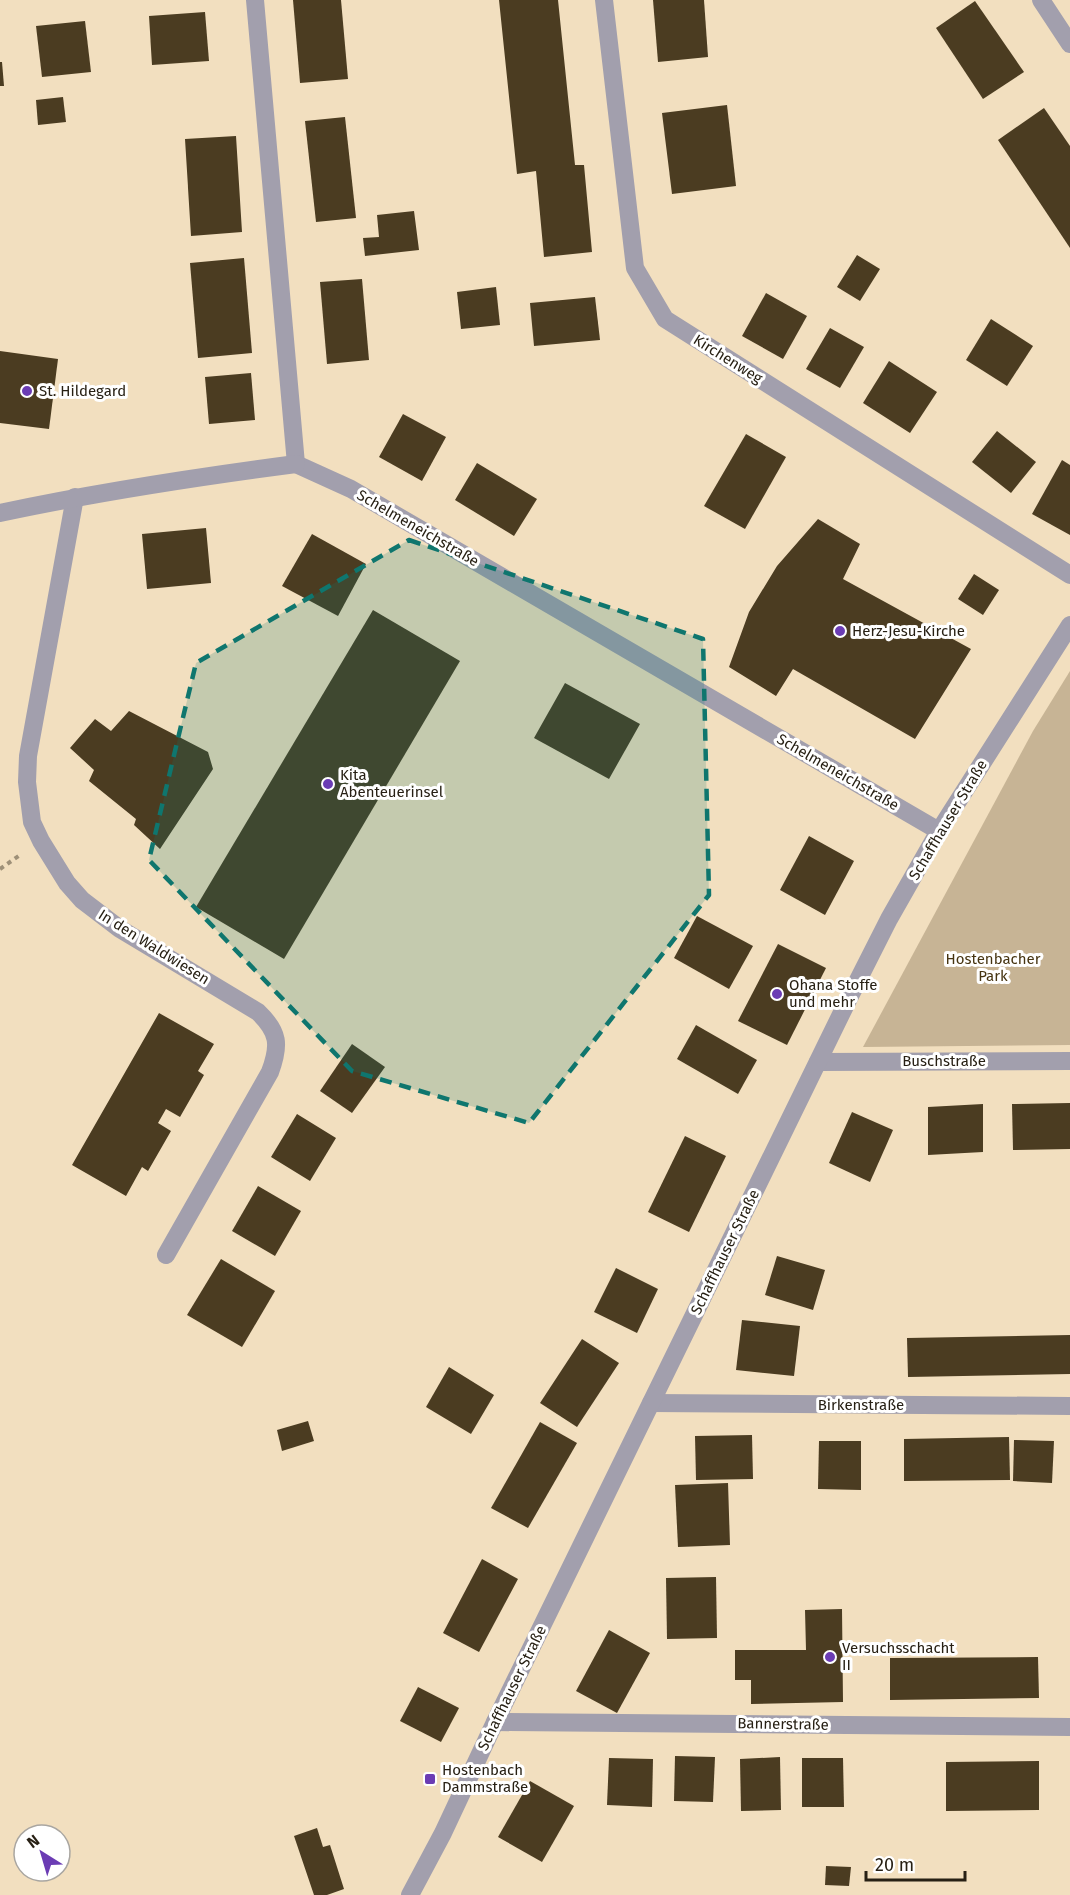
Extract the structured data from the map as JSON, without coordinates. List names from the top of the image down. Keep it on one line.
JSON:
{"streets":{"street":["Kirchenweg","Schelmeneichstraße","Schaffhauser Straße","In den Waldwiesen","Buschstraße","Birkenstraße","Bannerstraße"]},"crossings":[["Schelmeneichstraße","Schaffhauser Straße"],["Schaffhauser Straße","Buschstraße"],["Schaffhauser Straße","Birkenstraße"],["Schaffhauser Straße","Bannerstraße"]],"parks":["Hostenbacher Park"],"places":{"other":["St. Hildegard","Herz-Jesu-Kirche","Kita Abenteuerinsel","Ohana Stoffe und mehr","Versuchsschacht II"],"transit":["Hostenbach Dammstraße"]},"scale_bar":"20 m","north":"top left"}
